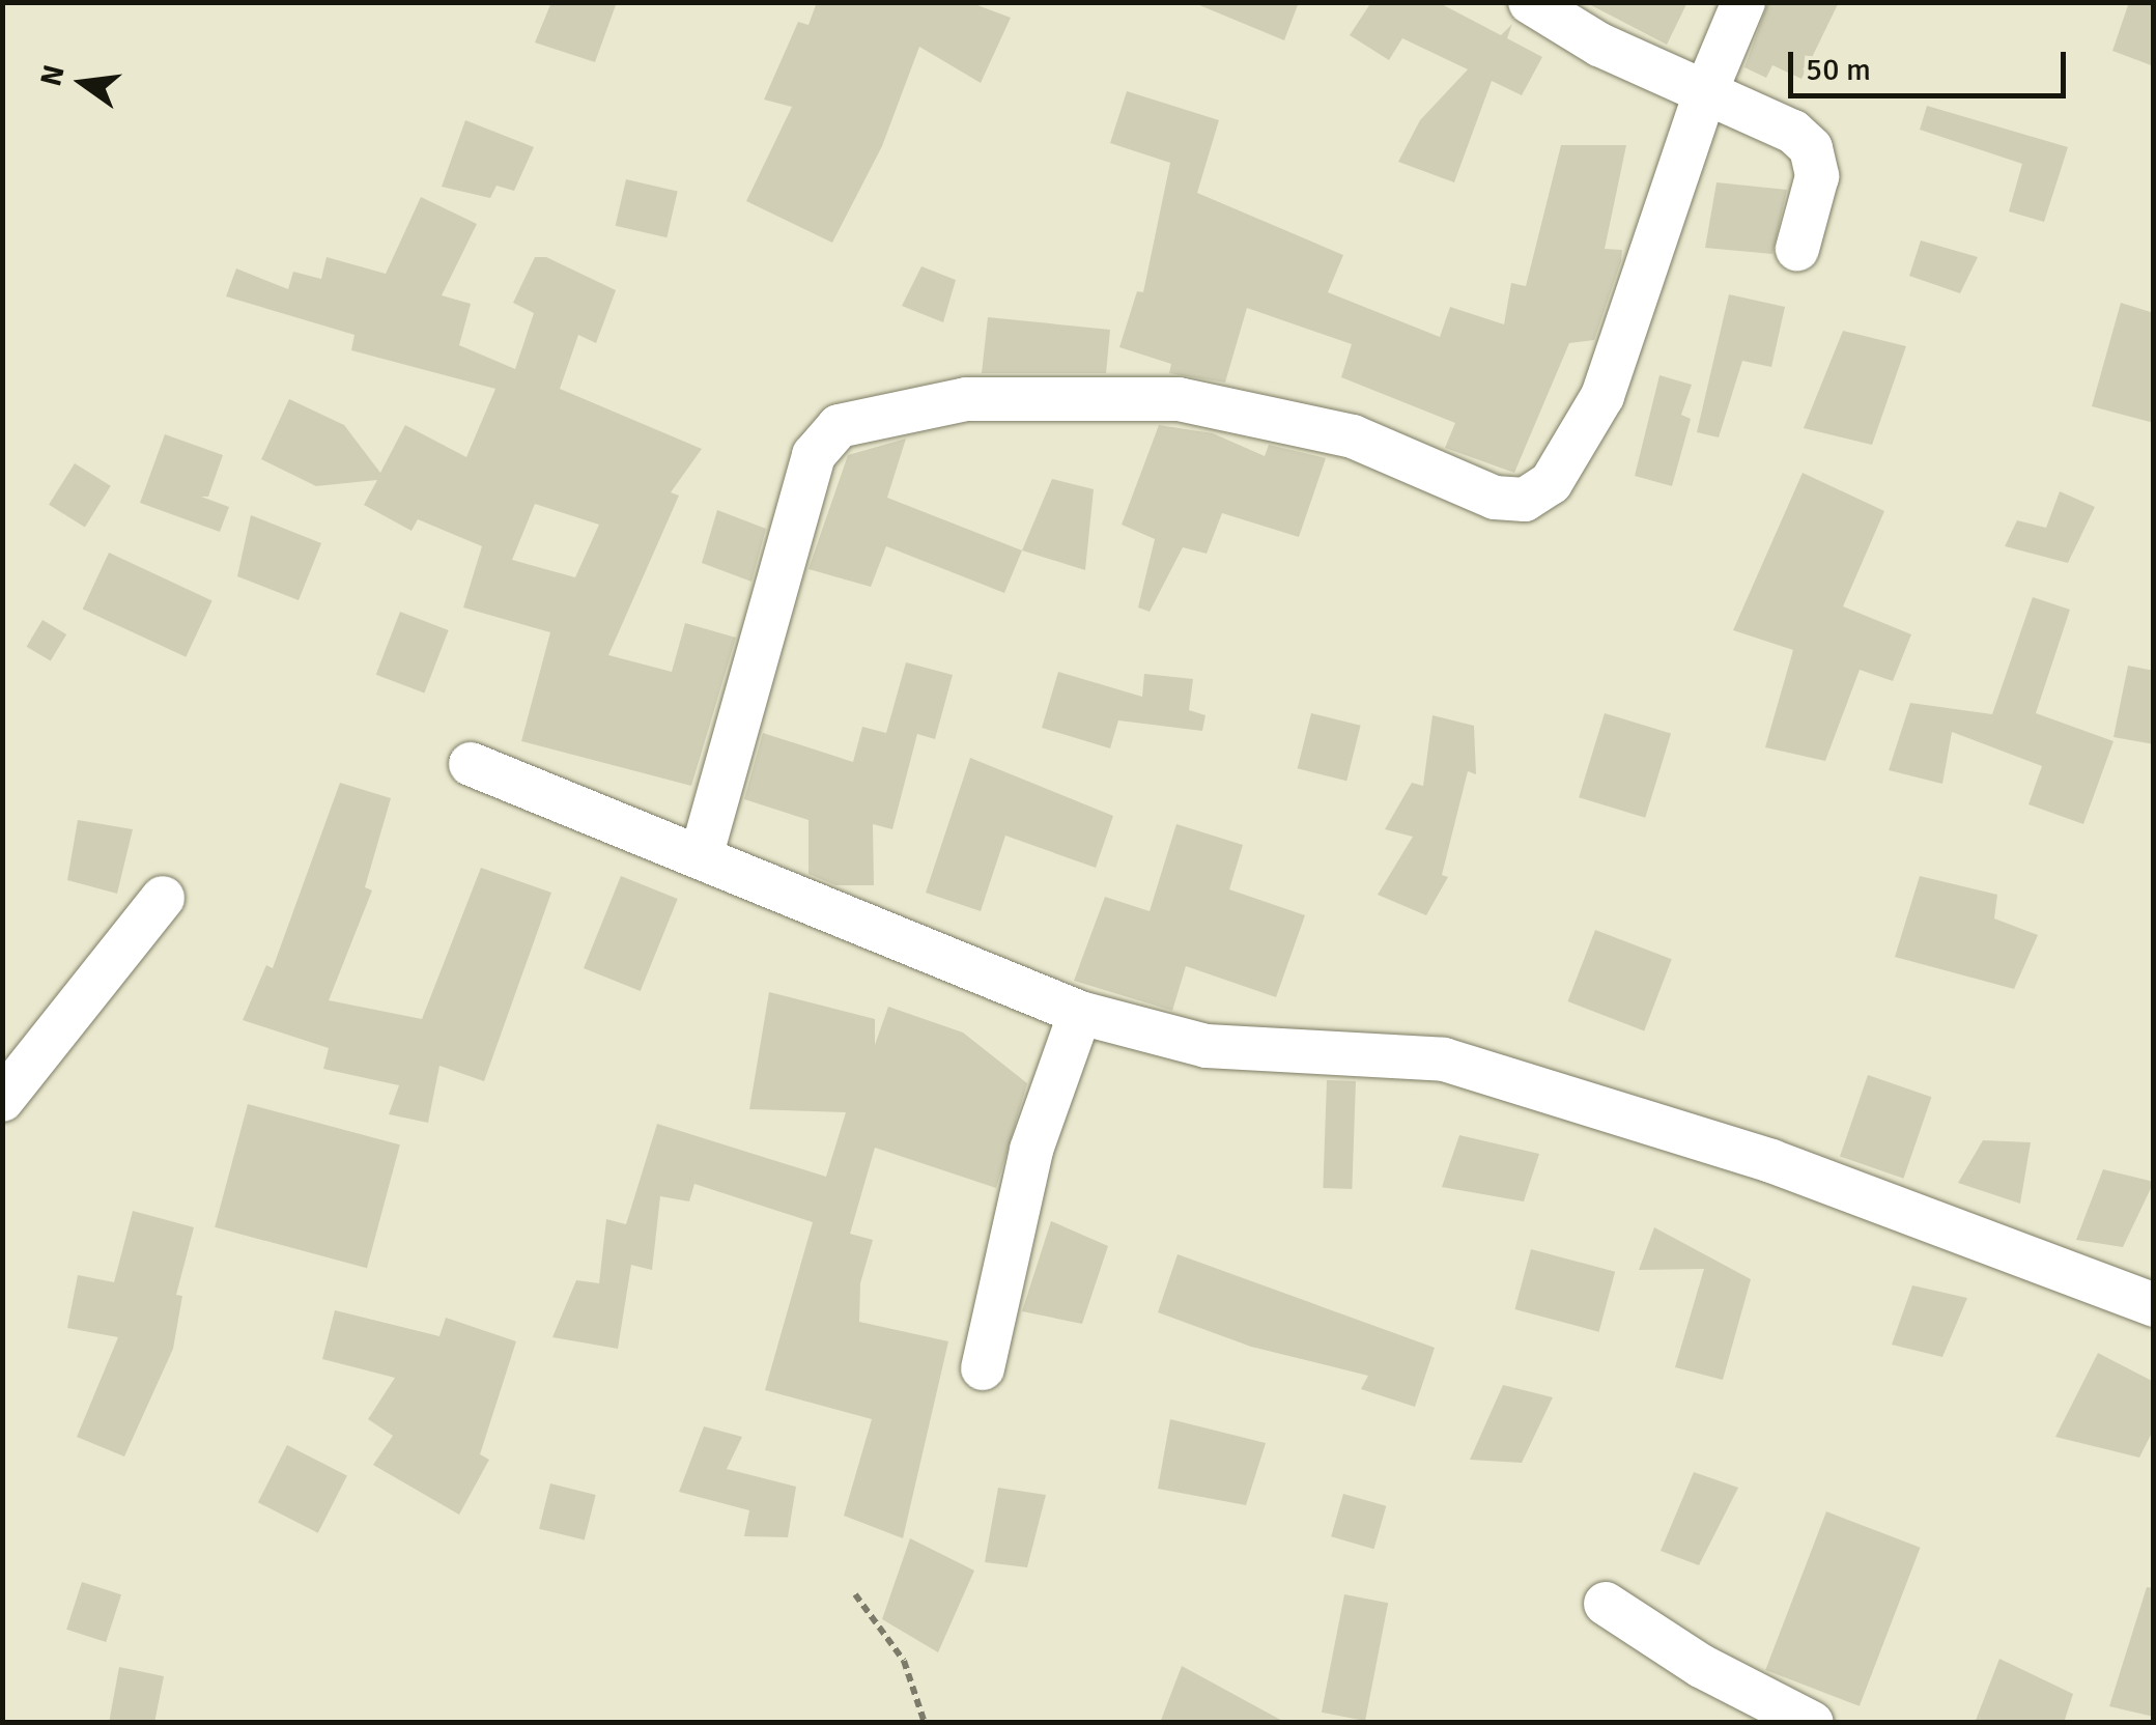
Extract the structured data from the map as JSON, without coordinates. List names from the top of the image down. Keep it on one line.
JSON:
{"scale_bar":"50 m","north":"left"}
